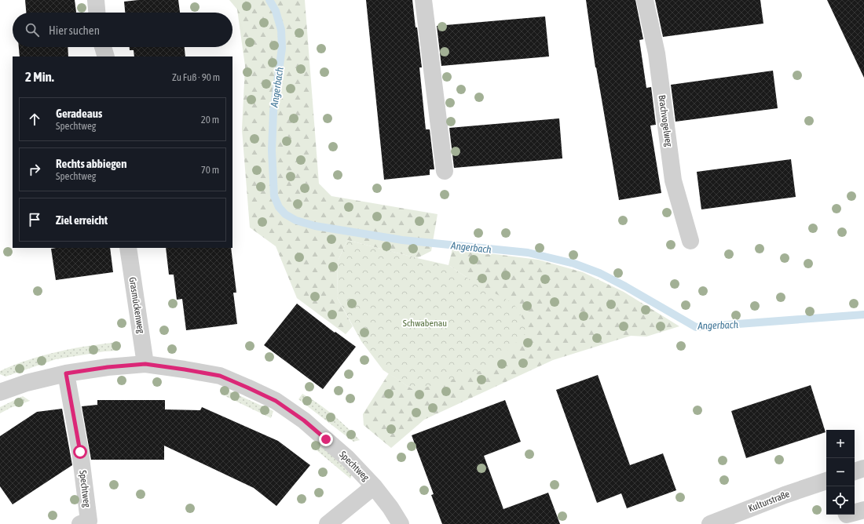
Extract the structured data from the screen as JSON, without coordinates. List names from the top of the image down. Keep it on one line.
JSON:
{"streets":{"street":["Brachvogelweg","Grasmückenweg","Spechtweg","Kulturstraße"]},"crossings":[["Grasmückenweg","Spechtweg"]],"water":["Angerbach"],"parks":["Schwabenau"],"page":{"search":"Hier suchen","heading":["2 Min.","Zu Fuß · 90 m"],"list":[["Geradeaus","Spechtweg","20 m"],["Rechts abbiegen","Spechtweg","70 m"],"Ziel erreicht"],"map_buttons":["+","−"]}}
